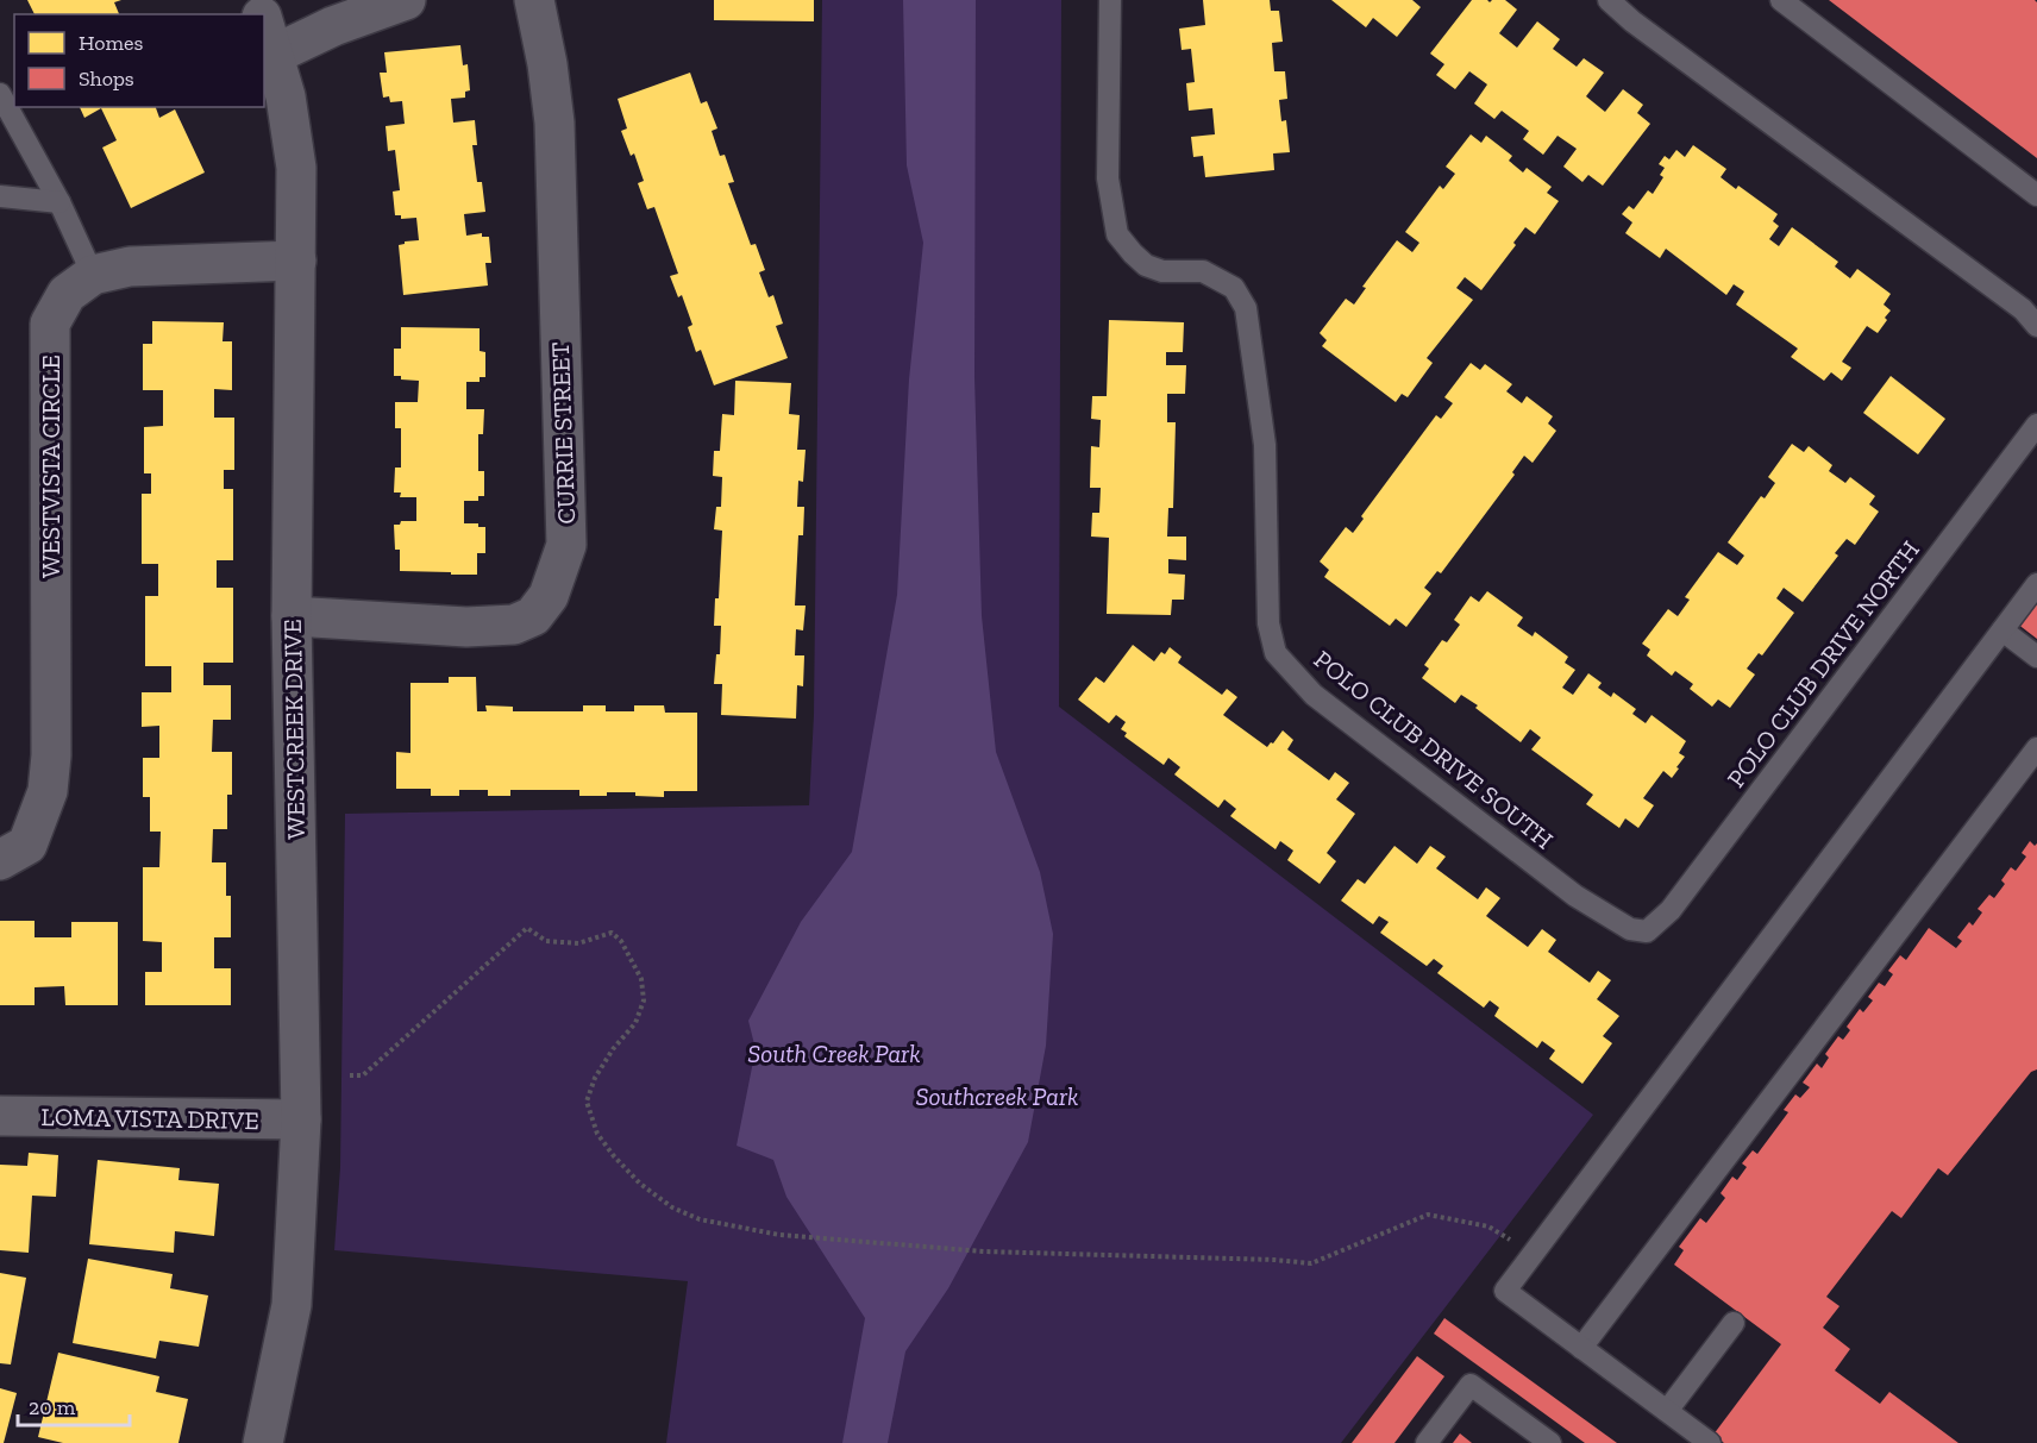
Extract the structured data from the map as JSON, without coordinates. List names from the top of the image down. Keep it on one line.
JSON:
{"streets":{"street":["CURRIE STREET","WESTVISTA CIRCLE","WESTCREEK DRIVE","LOMA VISTA DRIVE"],"lane":["POLO CLUB DRIVE NORTH","POLO CLUB DRIVE SOUTH"]},"crossings":[["CURRIE STREET","WESTCREEK DRIVE"],["WESTVISTA CIRCLE","WESTCREEK DRIVE"],["POLO CLUB DRIVE NORTH","POLO CLUB DRIVE SOUTH"],["WESTCREEK DRIVE","LOMA VISTA DRIVE"]],"parks":["South Creek Park","Southcreek Park"],"legend":["Homes","Shops"],"scale_bar":"20 m"}
